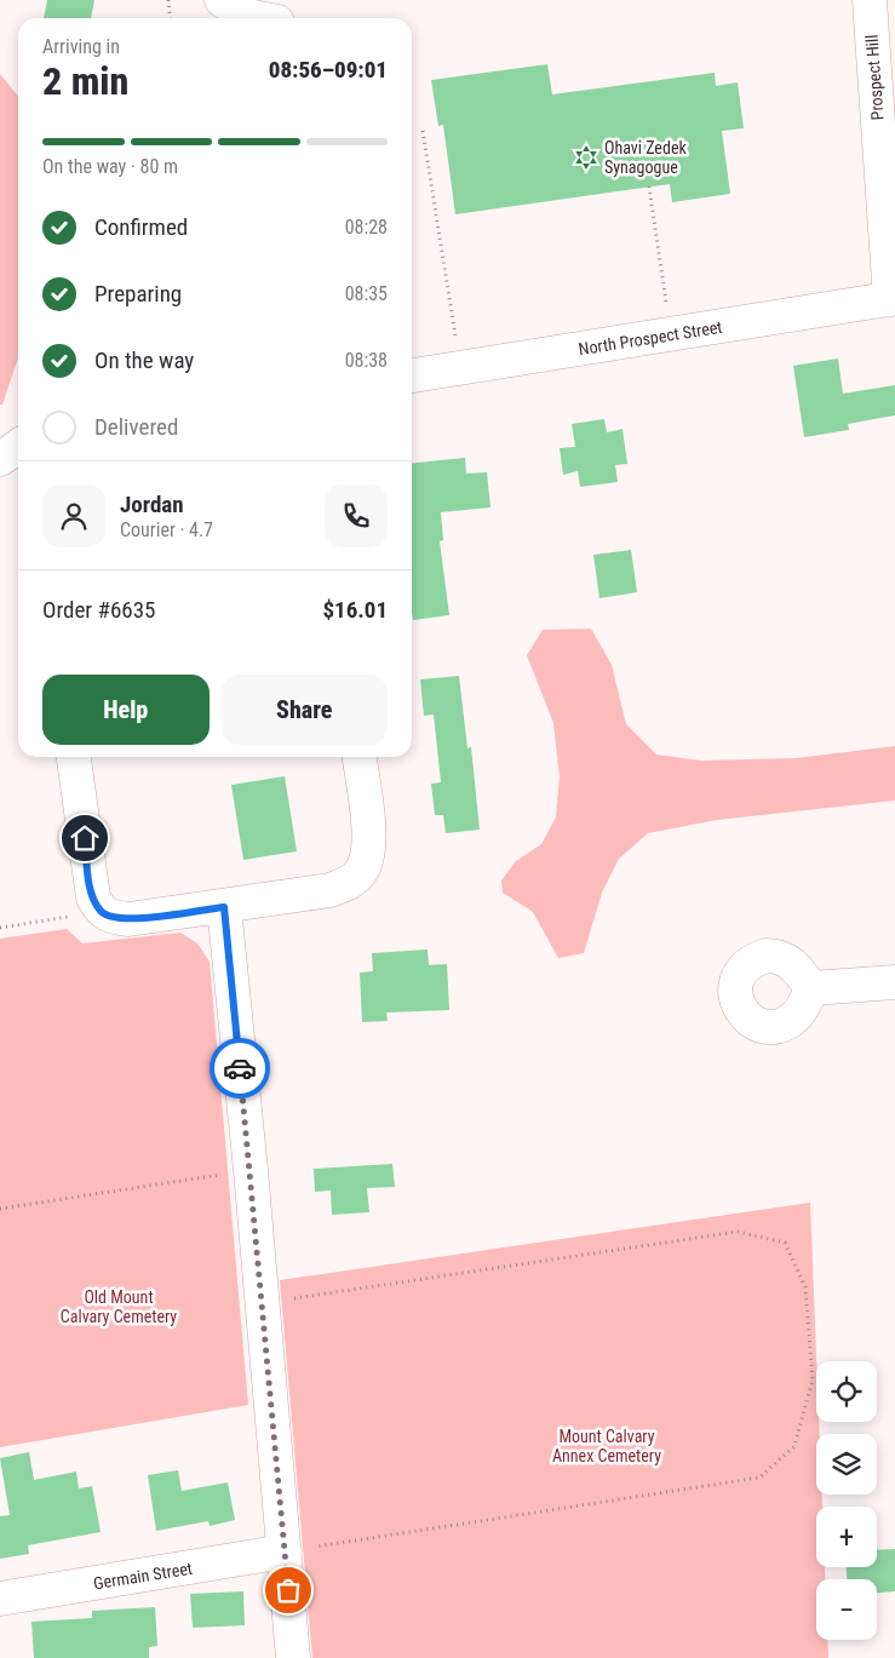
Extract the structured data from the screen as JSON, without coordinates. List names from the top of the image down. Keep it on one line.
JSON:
{"streets":{"street":["Prospect Hill","North Prospect Street","Germain Street"]},"crossings":[["Prospect Hill","North Prospect Street"]],"parks":["Old Mount Calvary Cemetery","Mount Calvary Annex Cemetery"],"places":{"synagogue":["Ohavi Zedek Synagogue"]},"page":{"heading":["2 min","Arriving in","08:56–09:01"],"panel":["Jordan","Courier · 4.7","Order #6635","$16.01"],"bar":"On the way · 80 m","list":[["Confirmed","08:28"],["Preparing","08:35"],["On the way","08:38"],"Delivered"],"buttons":["Help","Share"],"map_buttons":["+","−"]}}
